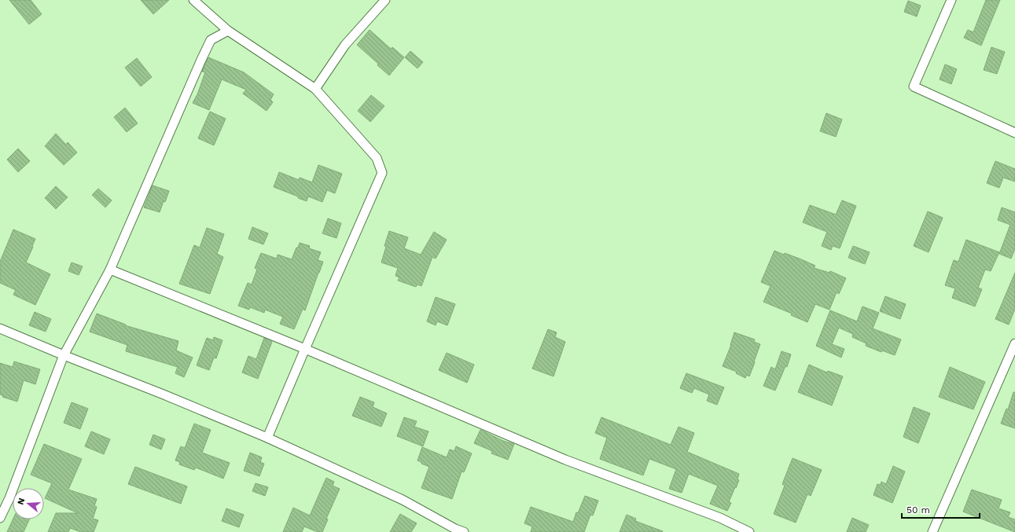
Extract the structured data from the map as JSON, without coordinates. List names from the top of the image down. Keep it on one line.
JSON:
{"scale_bar":"50 m","north":"left"}
